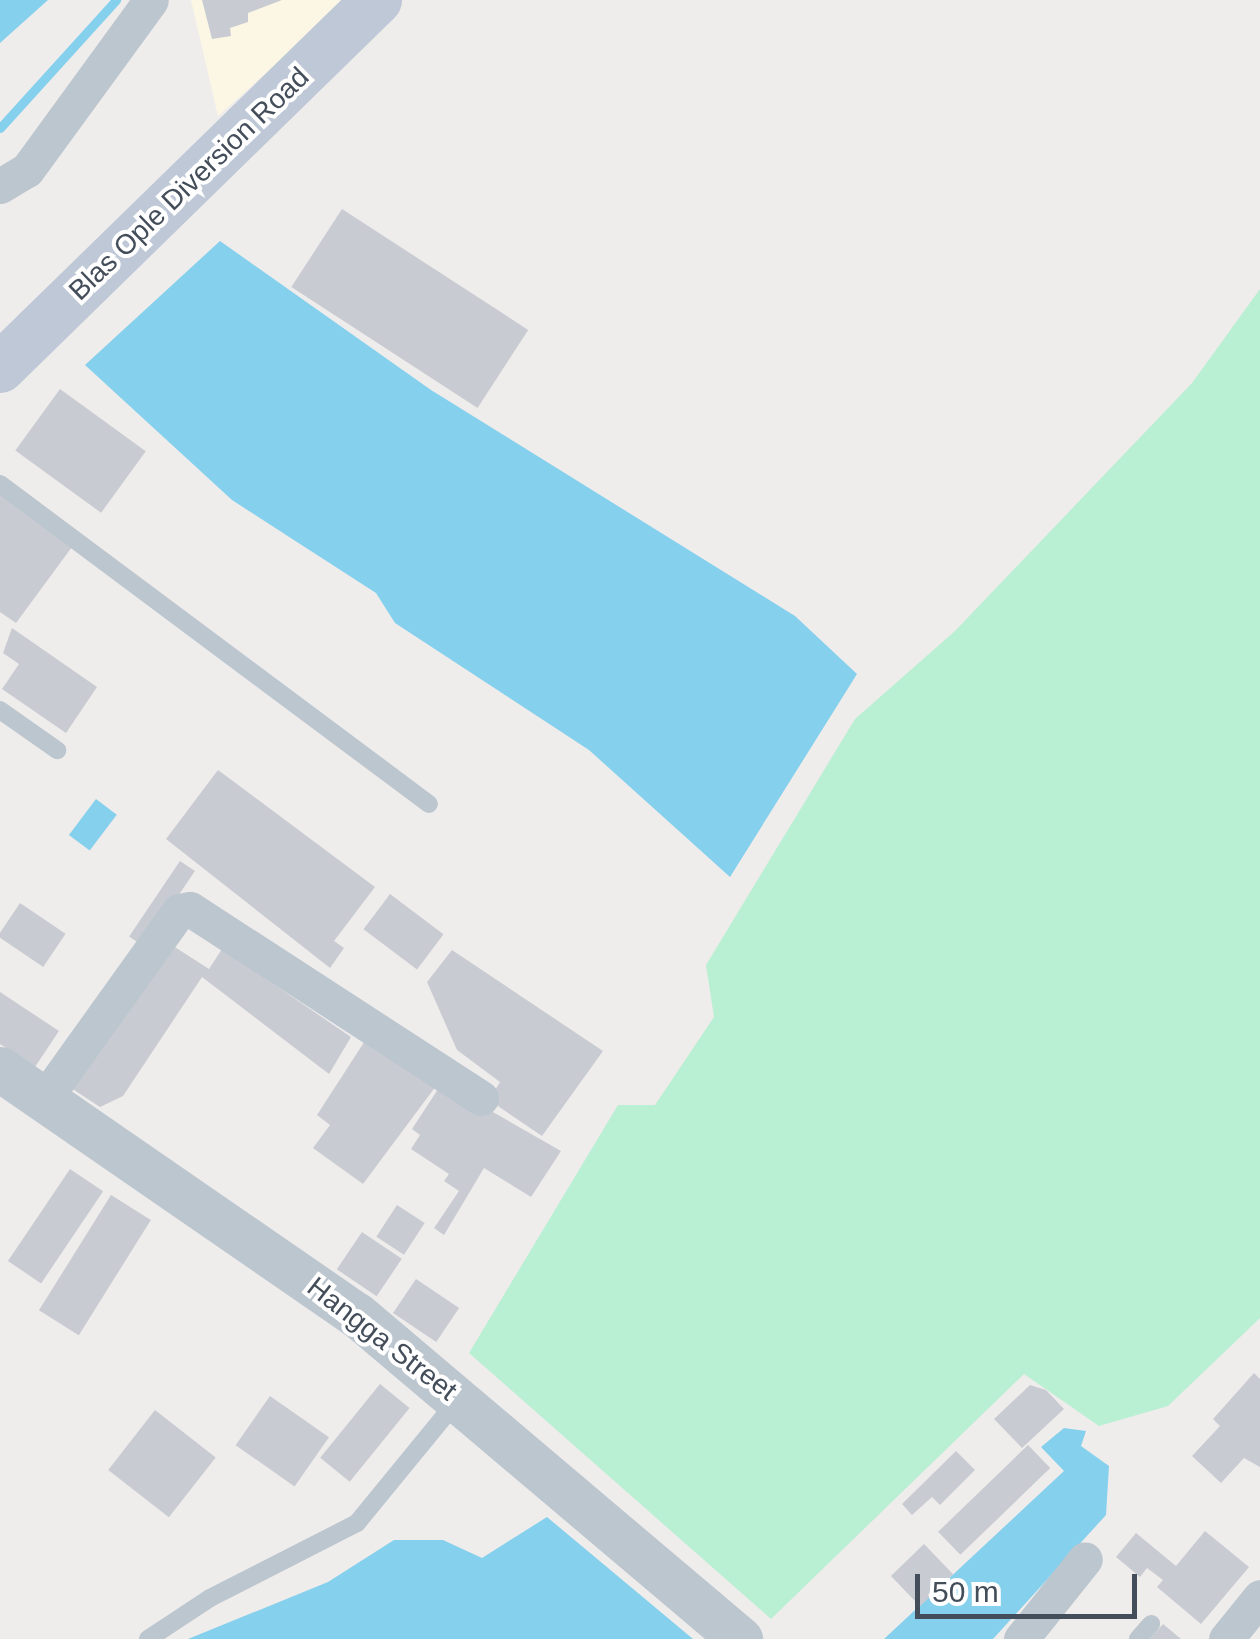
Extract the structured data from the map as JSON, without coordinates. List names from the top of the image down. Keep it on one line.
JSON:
{"streets":{"main road":["Blas Ople Diversion Road"],"street":["Hangga Street"]},"scale_bar":"50 m"}
